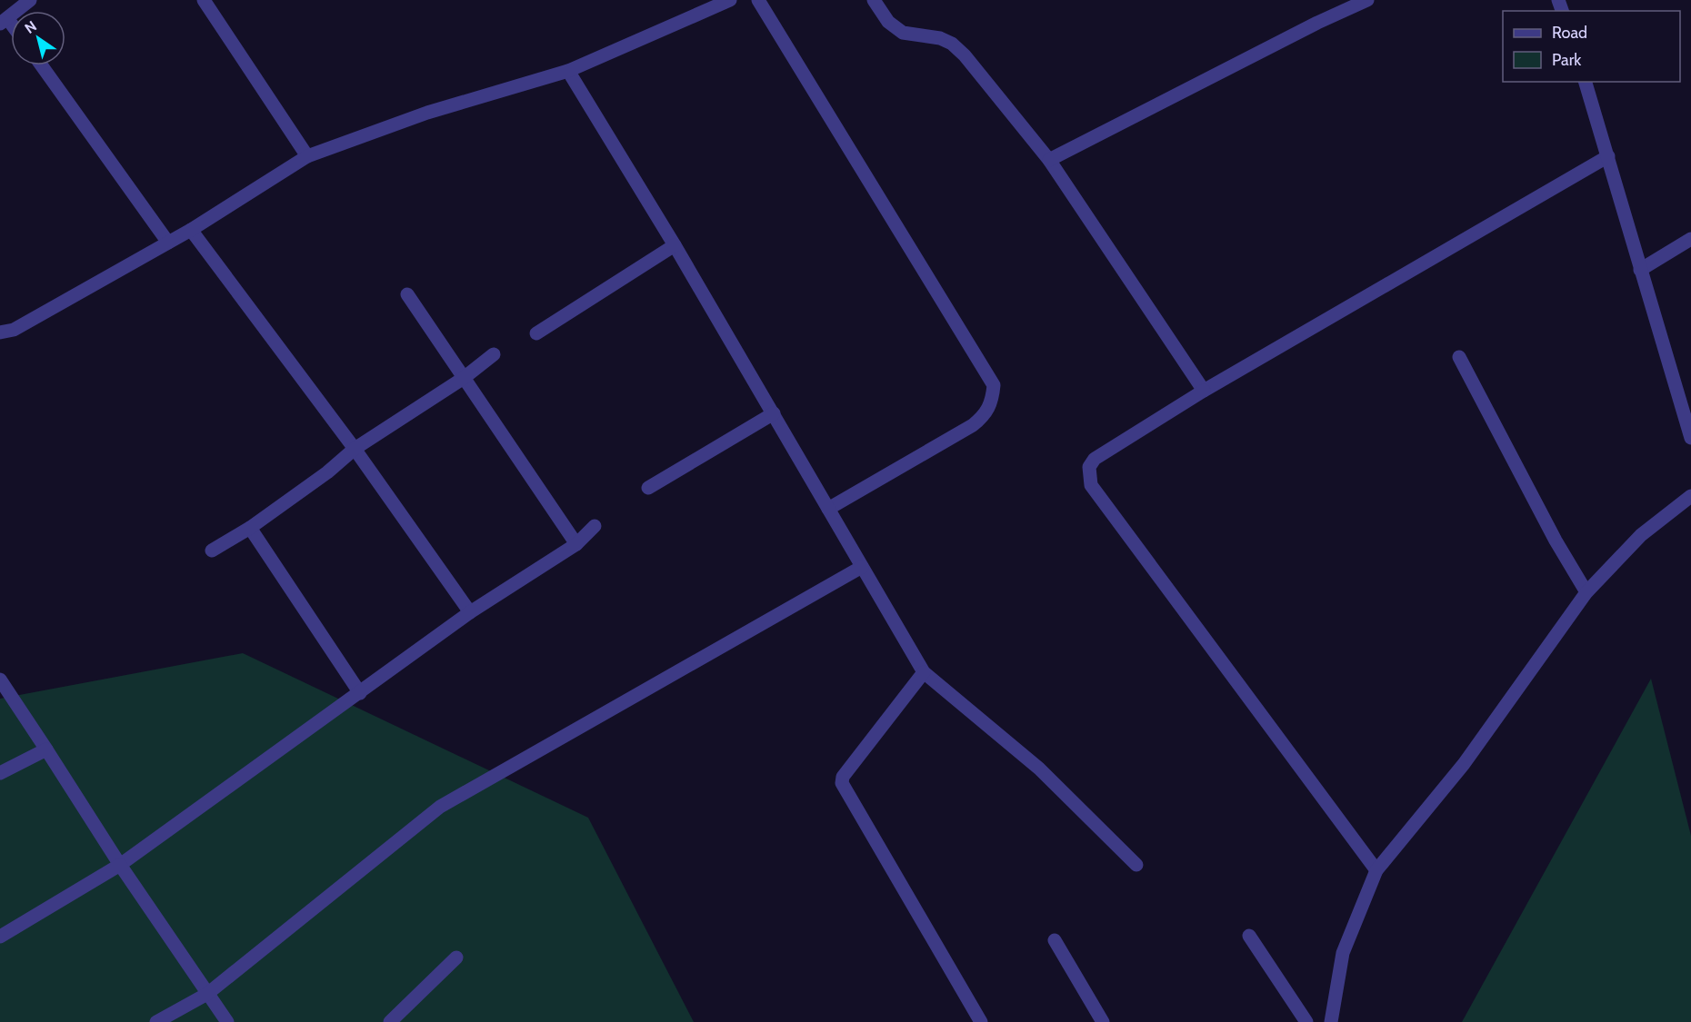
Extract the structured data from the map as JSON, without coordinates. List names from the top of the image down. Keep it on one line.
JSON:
{"legend":["Road","Park"],"north":"top left"}
